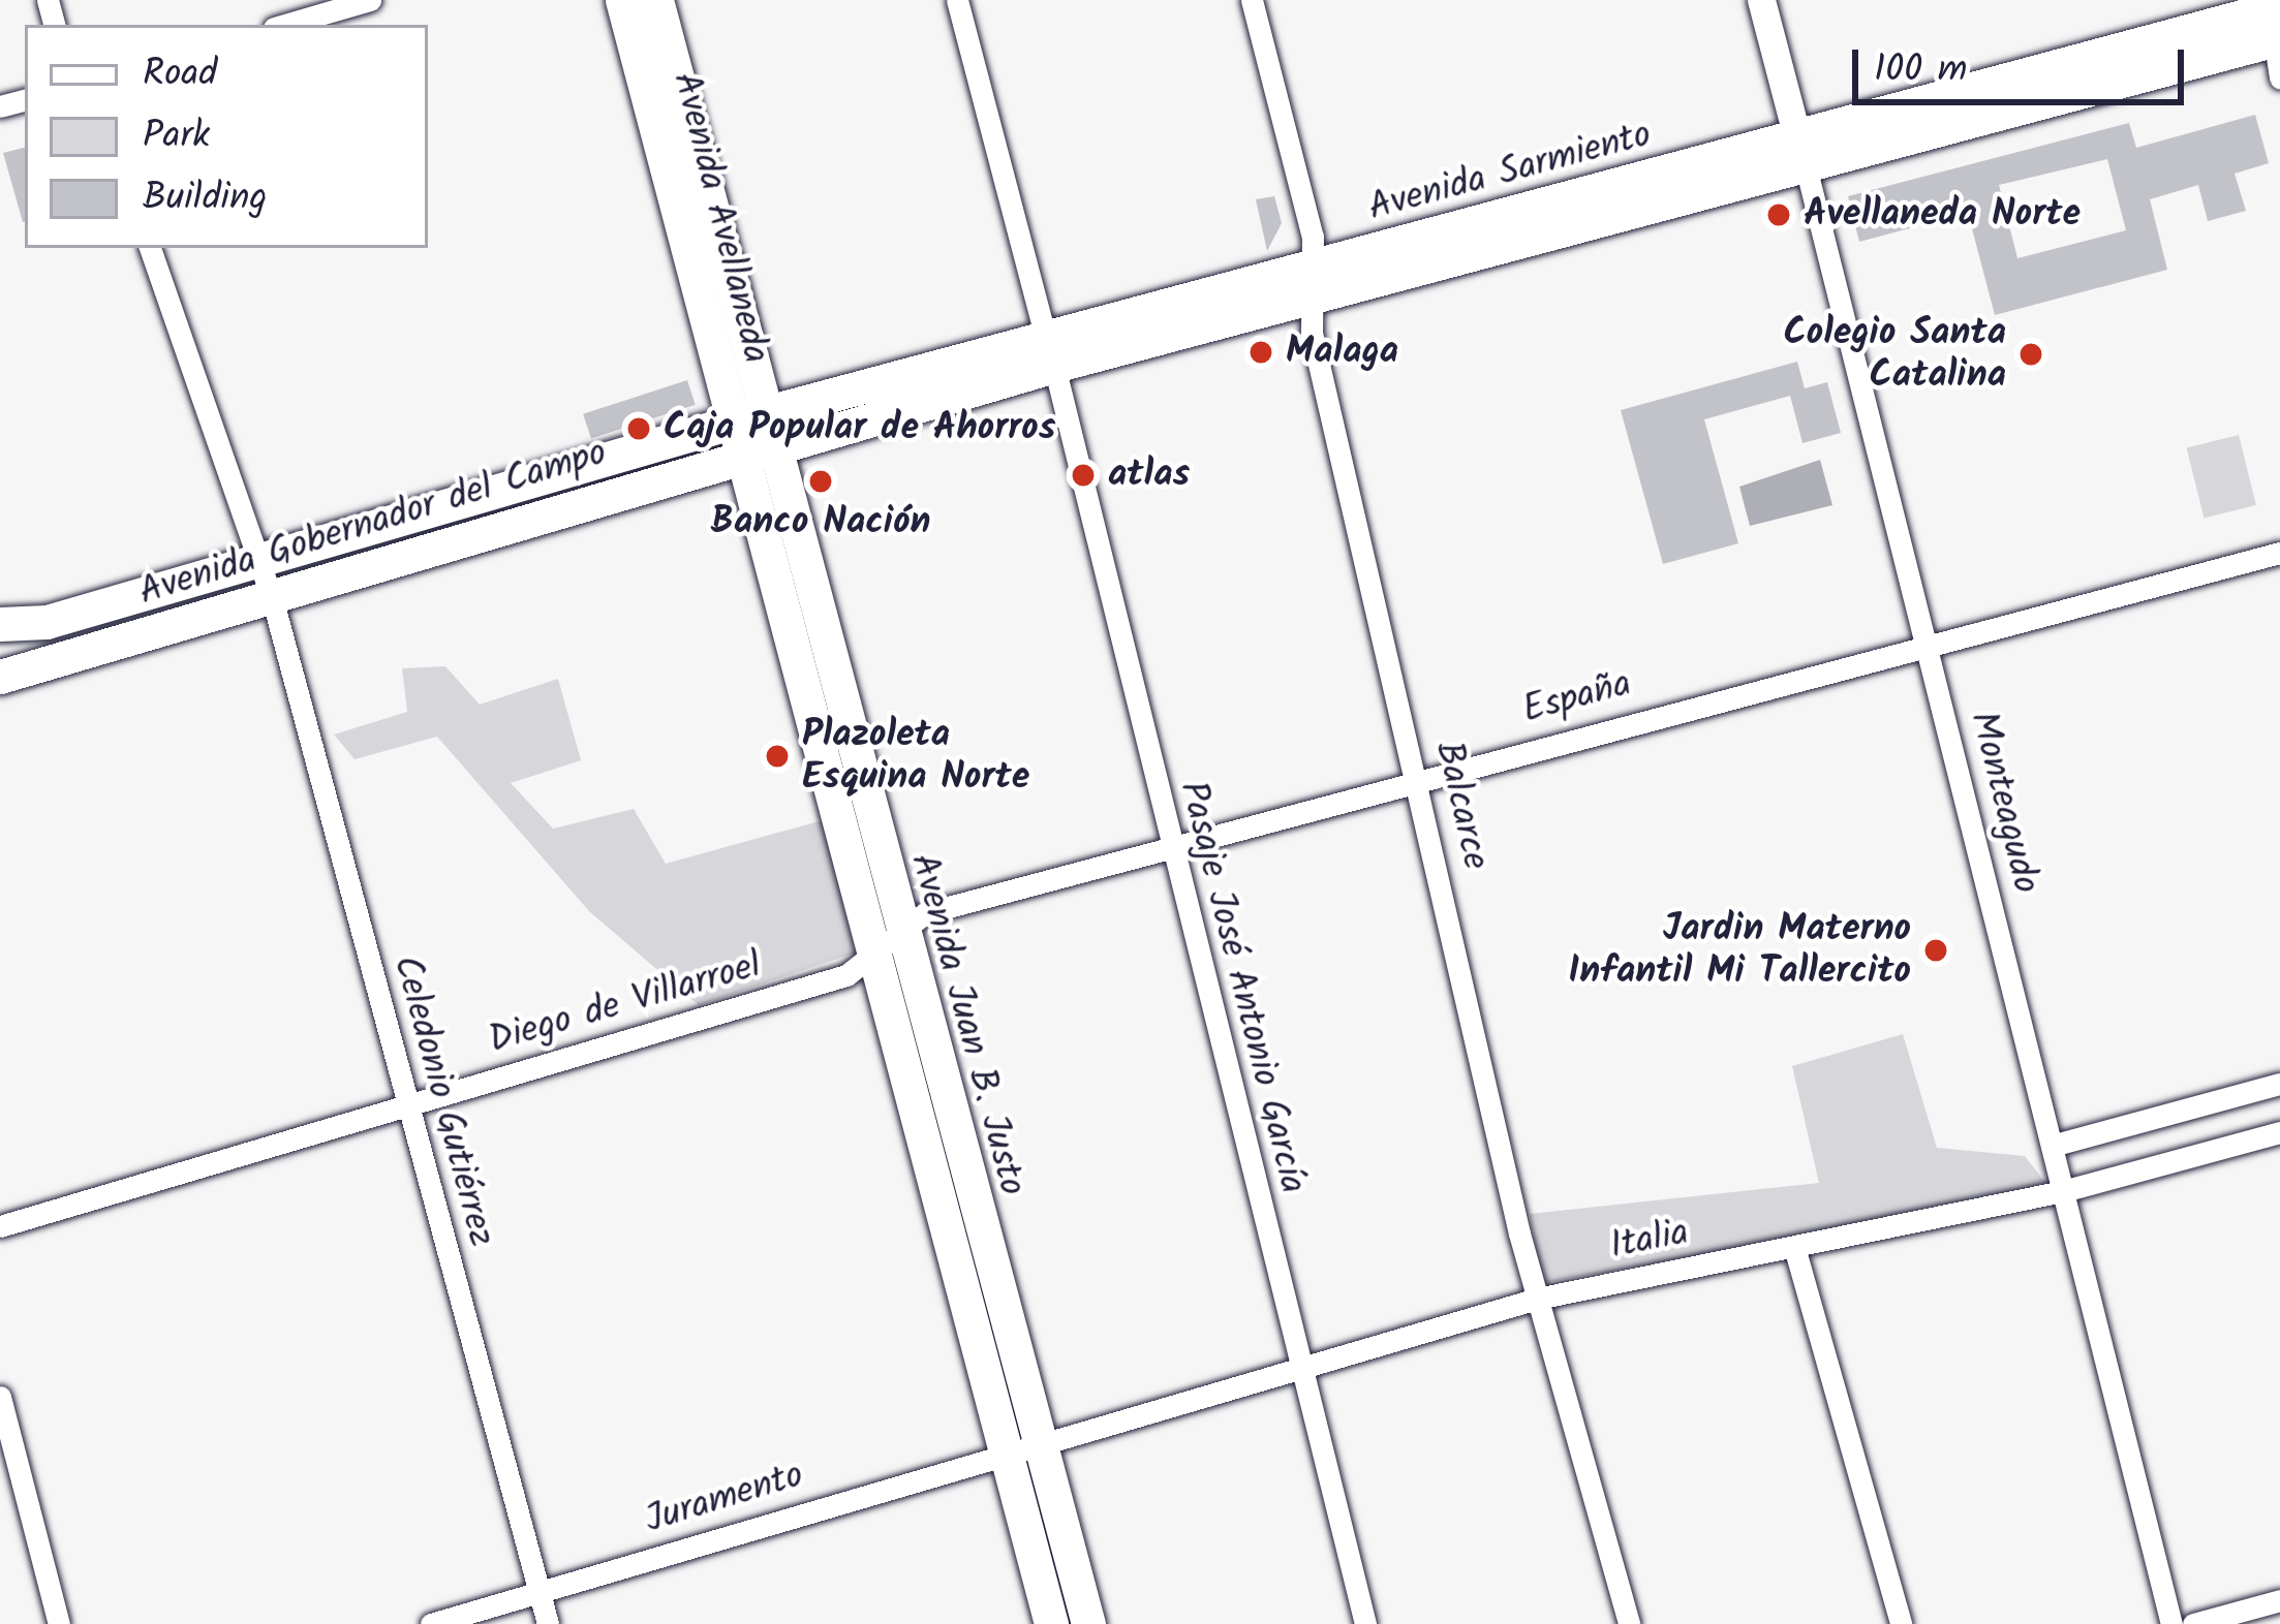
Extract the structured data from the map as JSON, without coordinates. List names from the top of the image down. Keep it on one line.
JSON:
{"streets":{"main road":["Avenida Sarmiento","Avenida Avellaneda","Avenida Gobernador del Campo","Avenida Juan B. Justo"],"street":["España","Monteagudo","Balcarce","Pasaje José Antonio García","Diego de Villarroel","Celedonio Gutiérrez","Italia","Juramento"]},"crossings":[["Avenida Sarmiento","Avenida Avellaneda"],["Avenida Sarmiento","Avenida Gobernador del Campo"],["Avenida Sarmiento","Monteagudo"],["Avenida Sarmiento","Balcarce"],["Avenida Sarmiento","Pasaje José Antonio García"],["Avenida Sarmiento","Avenida Juan B. Justo"],["Avenida Avellaneda","Avenida Gobernador del Campo"],["Avenida Avellaneda","Avenida Juan B. Justo"],["Avenida Gobernador del Campo","Avenida Juan B. Justo"],["Avenida Gobernador del Campo","Celedonio Gutiérrez"],["España","Monteagudo"],["España","Balcarce"],["España","Pasaje José Antonio García"],["España","Avenida Juan B. Justo"],["Monteagudo","Italia"],["Balcarce","Italia"],["Pasaje José Antonio García","Italia"],["Diego de Villarroel","Avenida Juan B. Justo"],["Diego de Villarroel","Celedonio Gutiérrez"],["Avenida Juan B. Justo","Italia"],["Avenida Juan B. Justo","Juramento"],["Celedonio Gutiérrez","Juramento"],["Italia","Juramento"]],"places":["Avellaneda Norte","Malaga","Colegio Santa Catalina","Caja Popular de Ahorros","atlas","Banco Nación","Plazoleta Esquina Norte","Jardin Materno Infantil Mi Tallercito"],"legend":["Road","Park","Building"],"scale_bar":"100 m"}
